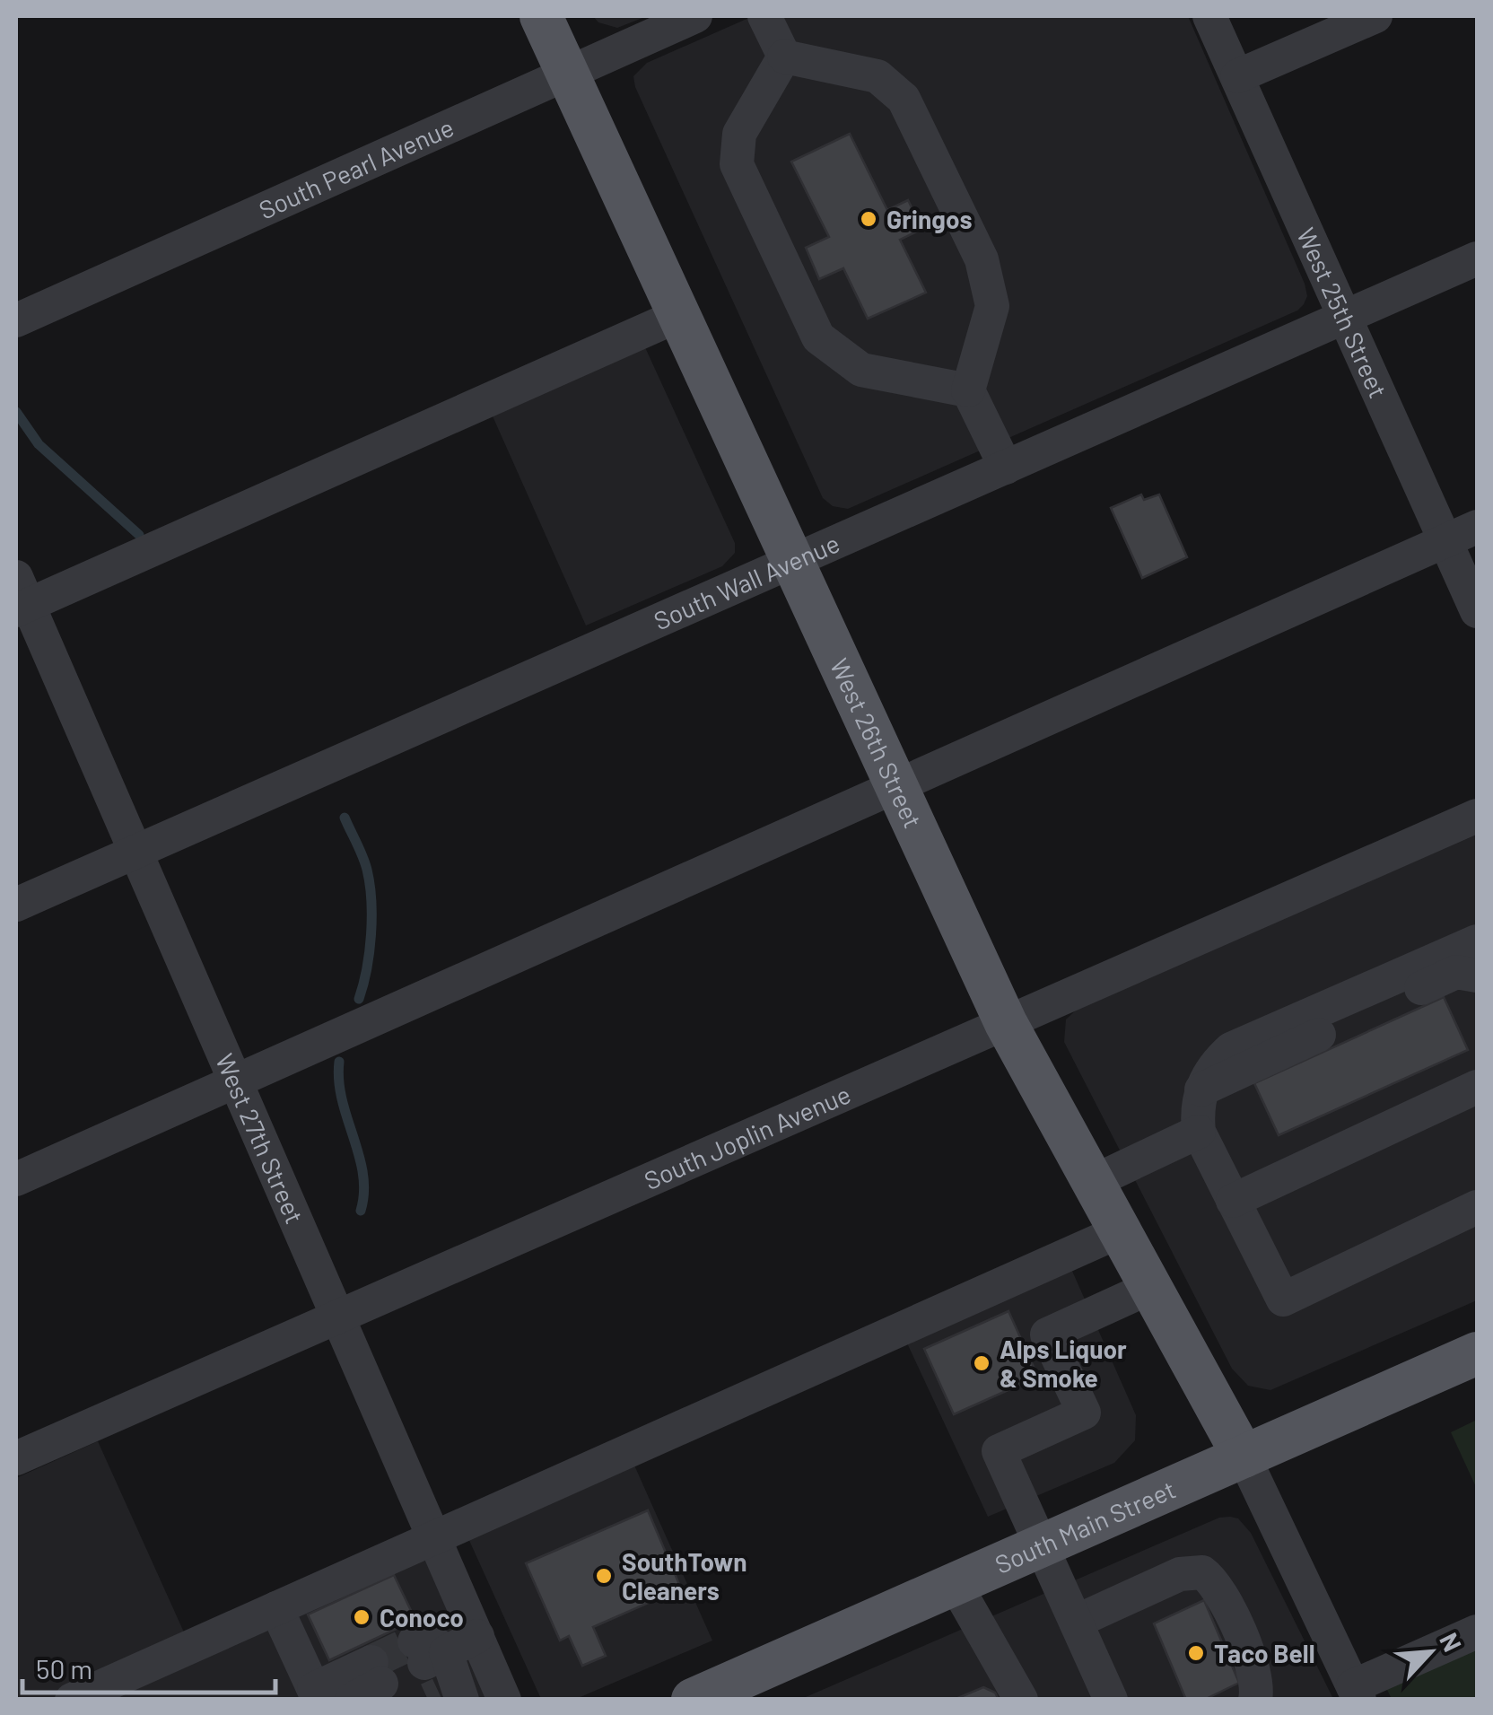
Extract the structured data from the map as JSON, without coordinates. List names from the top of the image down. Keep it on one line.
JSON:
{"streets":{"main road":["West 26th Street","South Main Street"],"street":["South Pearl Avenue","West 25th Street","South Wall Avenue","South Joplin Avenue","West 27th Street"]},"crossings":[["South Pearl Avenue","West 26th Street"],["West 25th Street","South Wall Avenue"],["South Wall Avenue","West 26th Street"],["South Wall Avenue","West 27th Street"],["West 26th Street","South Joplin Avenue"],["West 26th Street","South Main Street"],["South Joplin Avenue","West 27th Street"]],"places":["Gringos","Alps Liquor & Smoke","SouthTown Cleaners","Conoco","Taco Bell"],"scale_bar":"50 m","north":"top right"}
